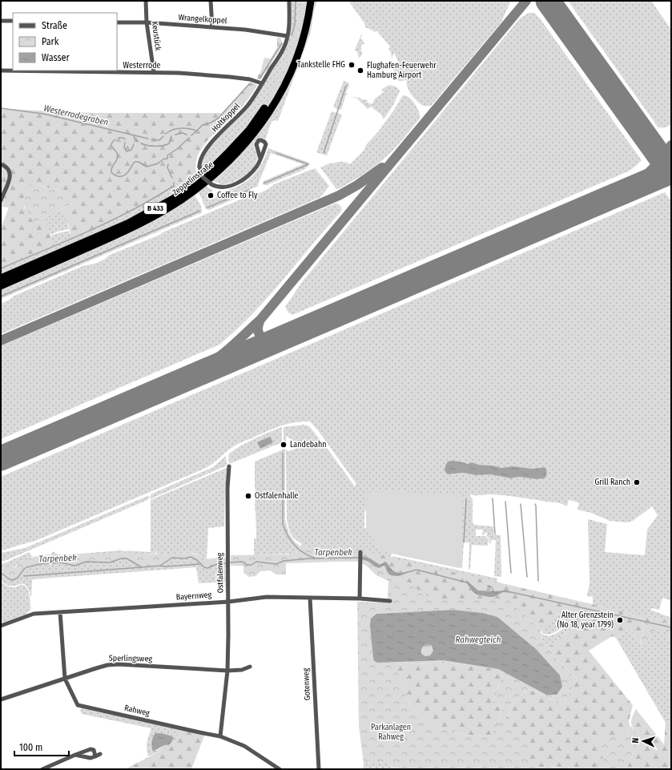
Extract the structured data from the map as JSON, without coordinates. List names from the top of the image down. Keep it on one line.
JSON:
{"streets":{"highway":["Zeppelinstraße","B 433"],"street":["Wrangelkoppel","Keustück","Westerrode","Holtkoppel","Ostfalenweg","Bayernweg","Sperlingsweg","Gotenweg","Rahweg"]},"crossings":[["Wrangelkoppel","Keustück"],["Wrangelkoppel","Holtkoppel"],["Keustück","Westerrode"],["Westerrode","Holtkoppel"],["Ostfalenweg","Bayernweg"],["Ostfalenweg","Sperlingsweg"],["Ostfalenweg","Rahweg"],["Bayernweg","Gotenweg"],["Bayernweg","Rahweg"],["Sperlingsweg","Rahweg"]],"water":["Westerrodegraben","Tarpenbek","Rahwegteich"],"parks":["Parkanlagen Rahweg"],"places":["Tankstelle FHG","Flughafen-Feuerwehr Hamburg Airport","Coffee to Fly","Landebahn","Grill Ranch","Ostfalenhalle","Alter Grenzstein (No 18, year 1799)"],"legend":["Straße","Park","Wasser"],"scale_bar":"100 m","north":"left"}
